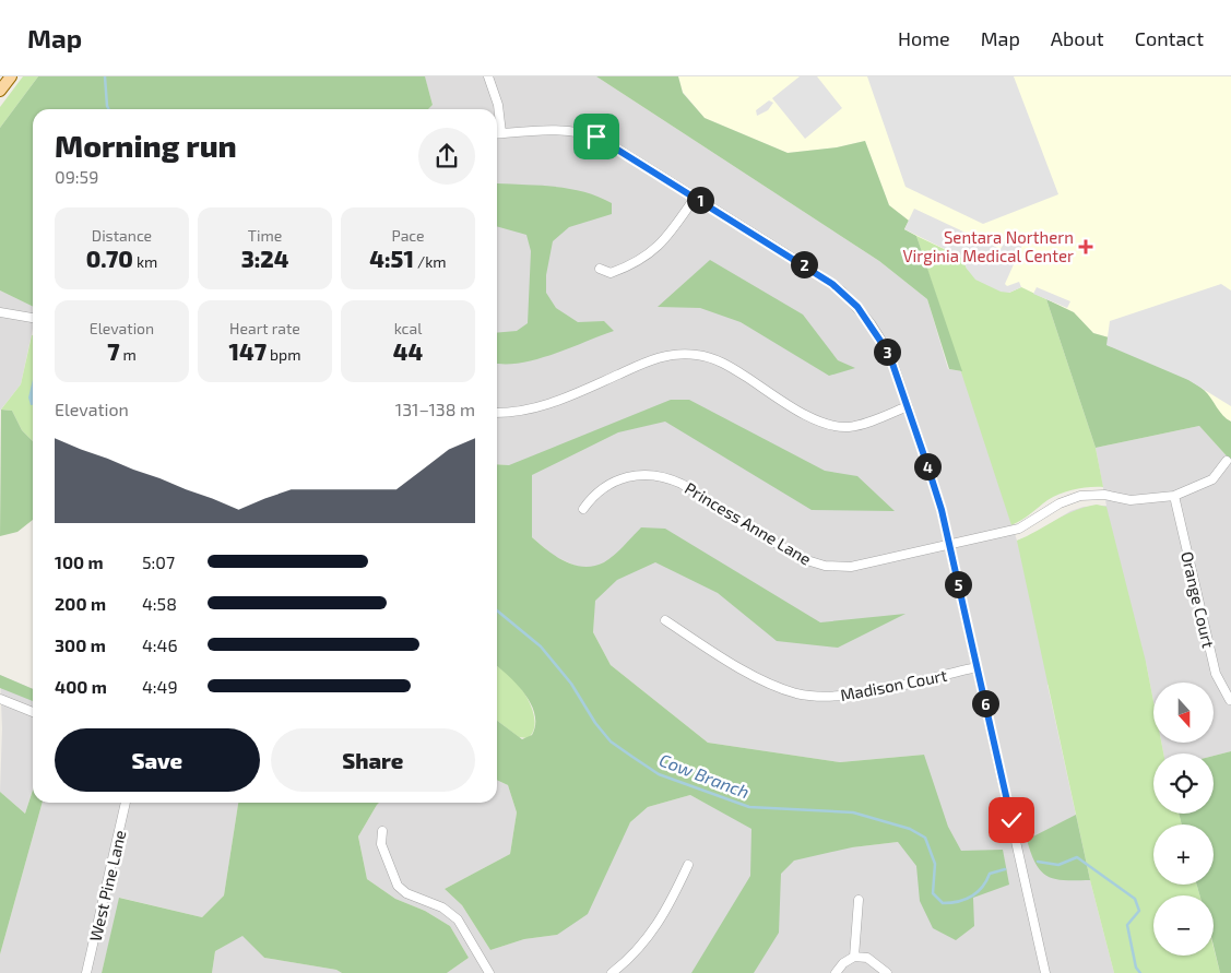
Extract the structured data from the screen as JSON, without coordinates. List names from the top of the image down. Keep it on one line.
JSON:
{"streets":{"street":["Princess Anne Lane","Orange Court","Madison Court","West Pine Lane"]},"crossings":[["Princess Anne Lane","Orange Court"]],"water":["Cow Branch"],"places":{"health":["Sentara Northern Virginia Medical Center"]},"north":"bottom","page":{"header":"Map","nav":["Home","Map","About","Contact"],"heading":["Morning run","09:59"],"pins":["1","2","3","4","5","6"],"stats":[["Distance","0.70 km"],["Time","3:24"],["Pace","4:51 /km"],["Elevation","7 m"],["Heart rate","147 bpm"],["kcal","44"]],"chart":["Elevation","131–138 m"],"list":[{"name":"100 m","note":"5:07"},{"name":"200 m","note":"4:58"},{"name":"300 m","note":"4:46"},{"name":"400 m","note":"4:49"}],"map_buttons":["+","−"],"buttons":["Save","Share"]}}
